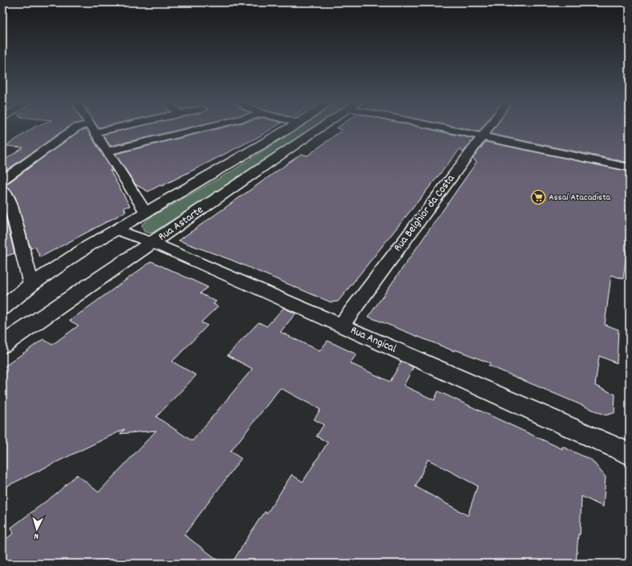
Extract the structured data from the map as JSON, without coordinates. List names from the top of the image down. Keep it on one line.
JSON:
{"streets":{"main road":["Rua Astarte"],"street":["Rua Belghior da Costa","Rua Angical"]},"crossings":[["Rua Belghior da Costa","Rua Angical"],["Rua Astarte","Rua Angical"]],"places":{"supermarket":["Assaí Atacadista"]},"north":"bottom"}
